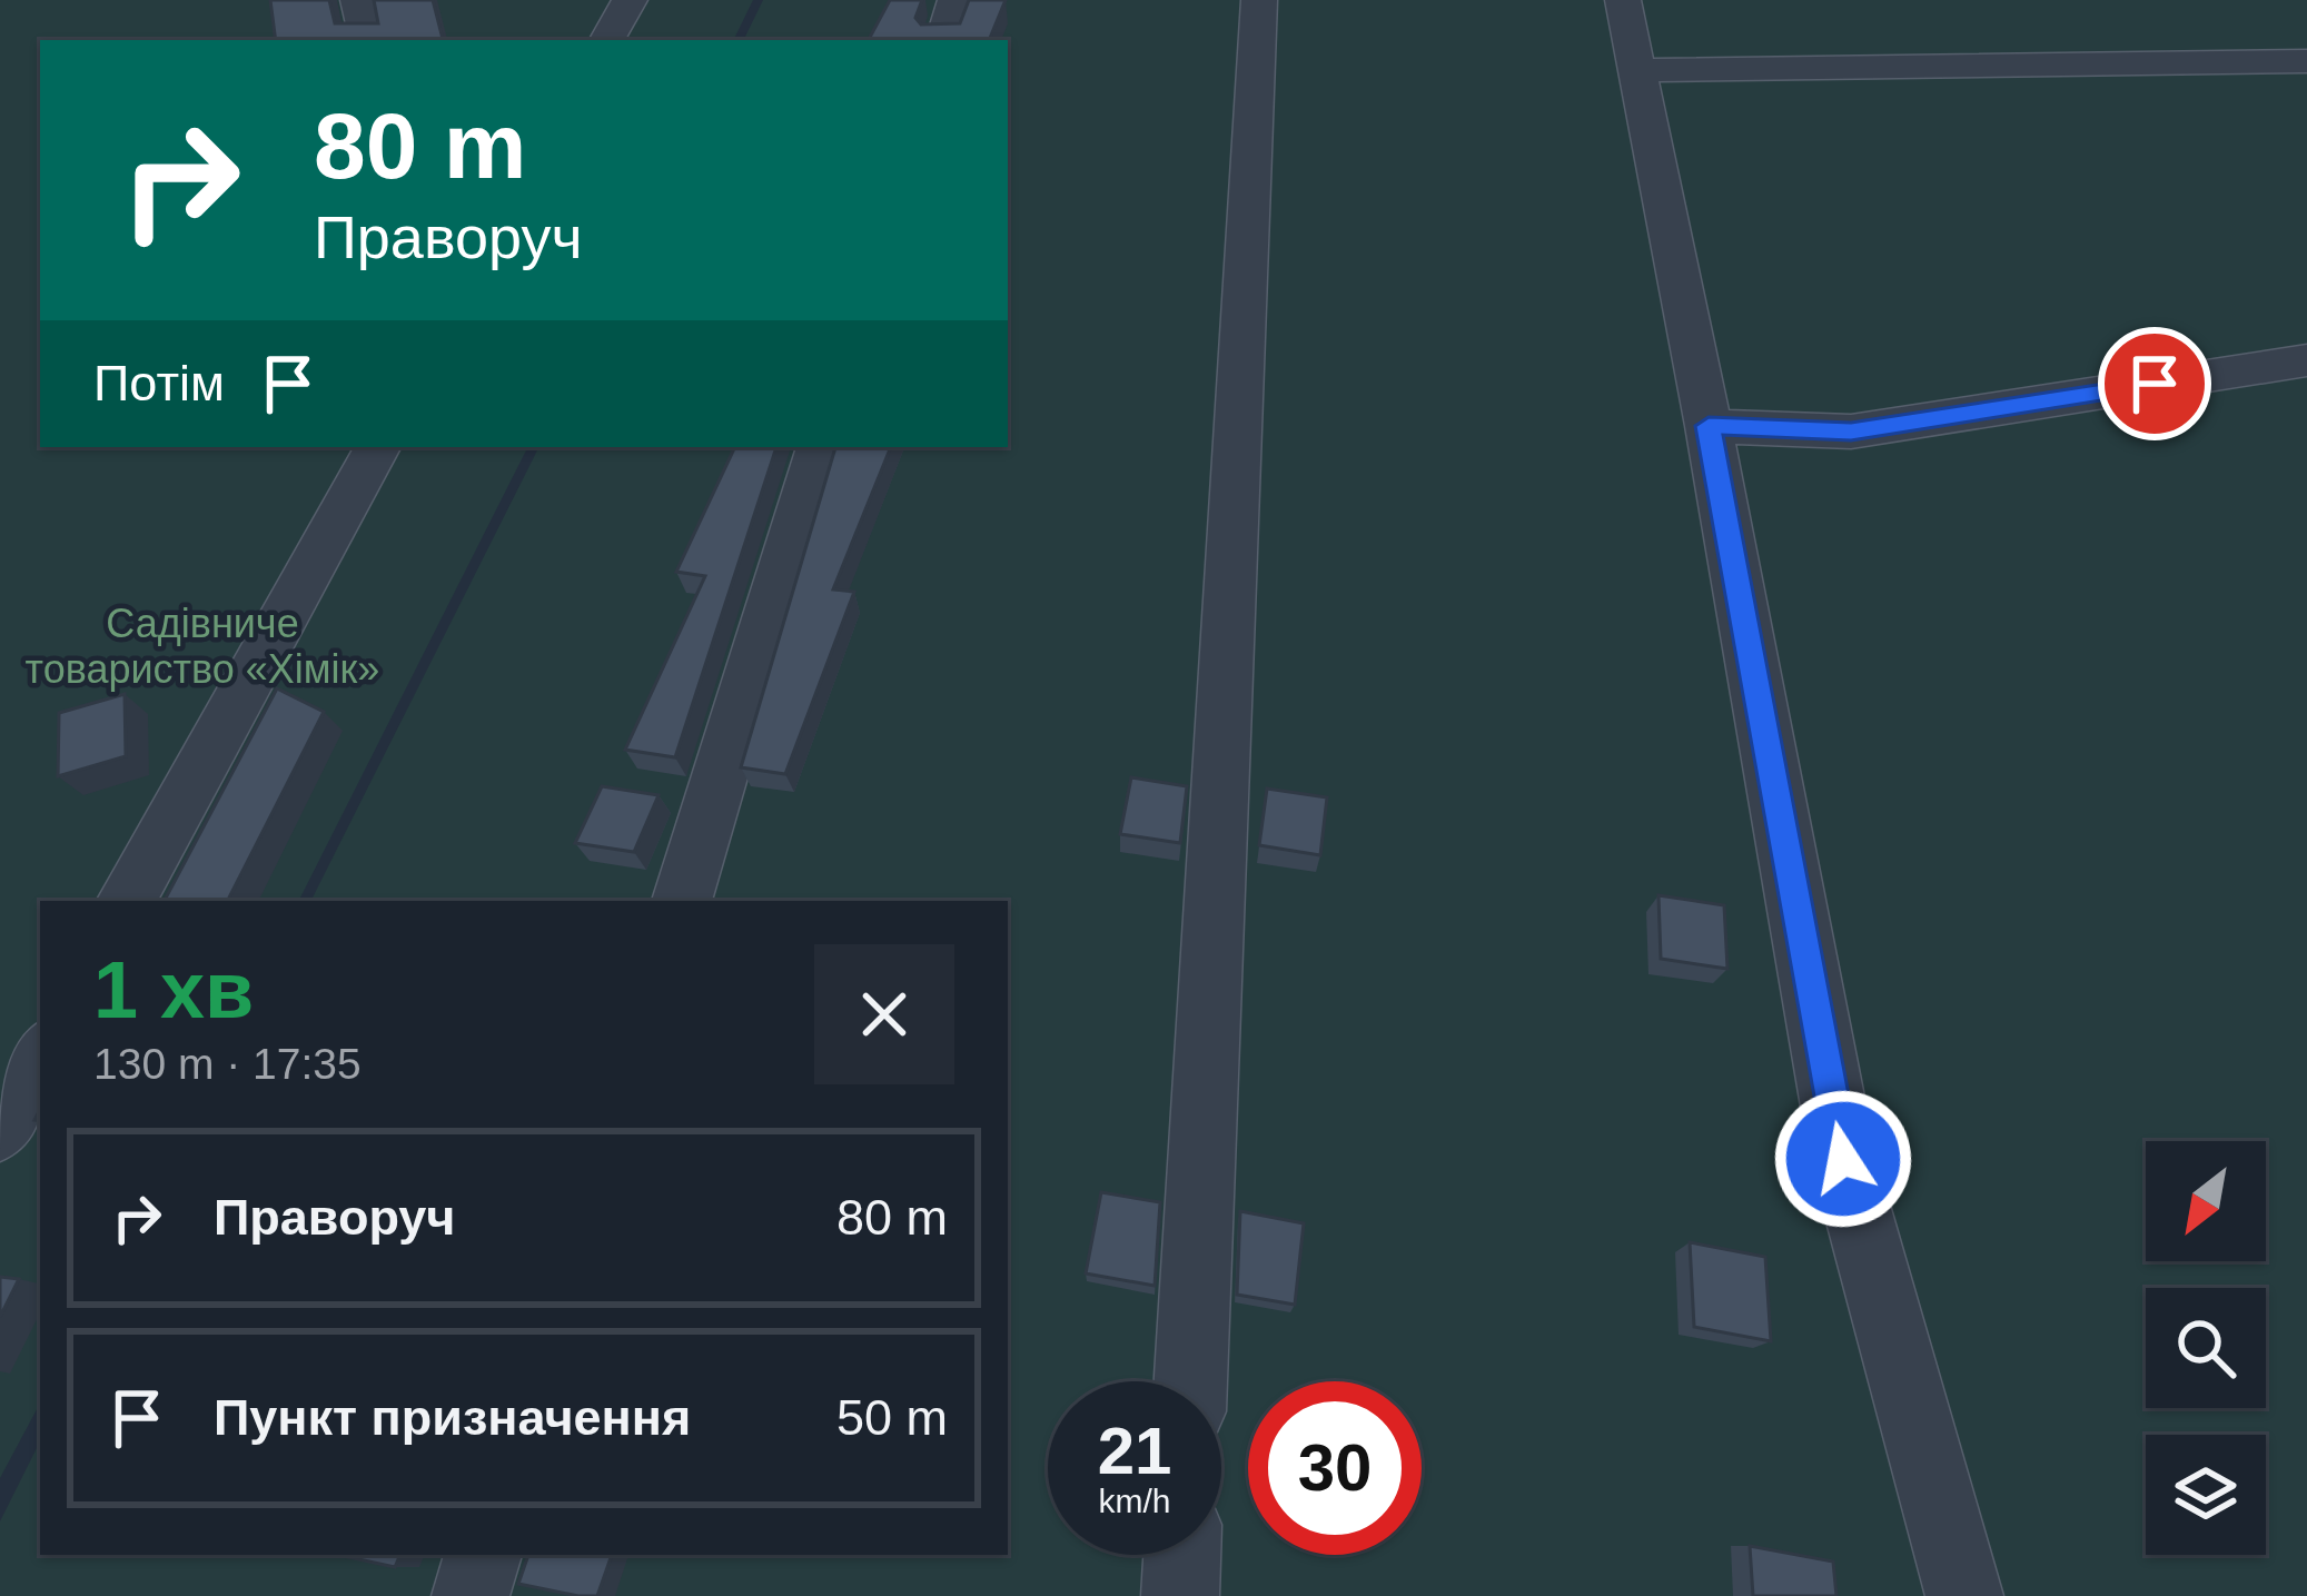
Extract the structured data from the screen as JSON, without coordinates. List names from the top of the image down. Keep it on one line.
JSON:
{"parks":["Садівниче товариство «Хімік»"],"north":"bottom left","page":{"turn":["80 m","Праворуч"],"then":"Потім","heading":["1 хв","130 m · 17:35"],"list":[{"name":"Праворуч","value":"80 m"},{"name":"Пункт призначення","value":"50 m"}],"speed":"21 km/h","limit":"30"}}
